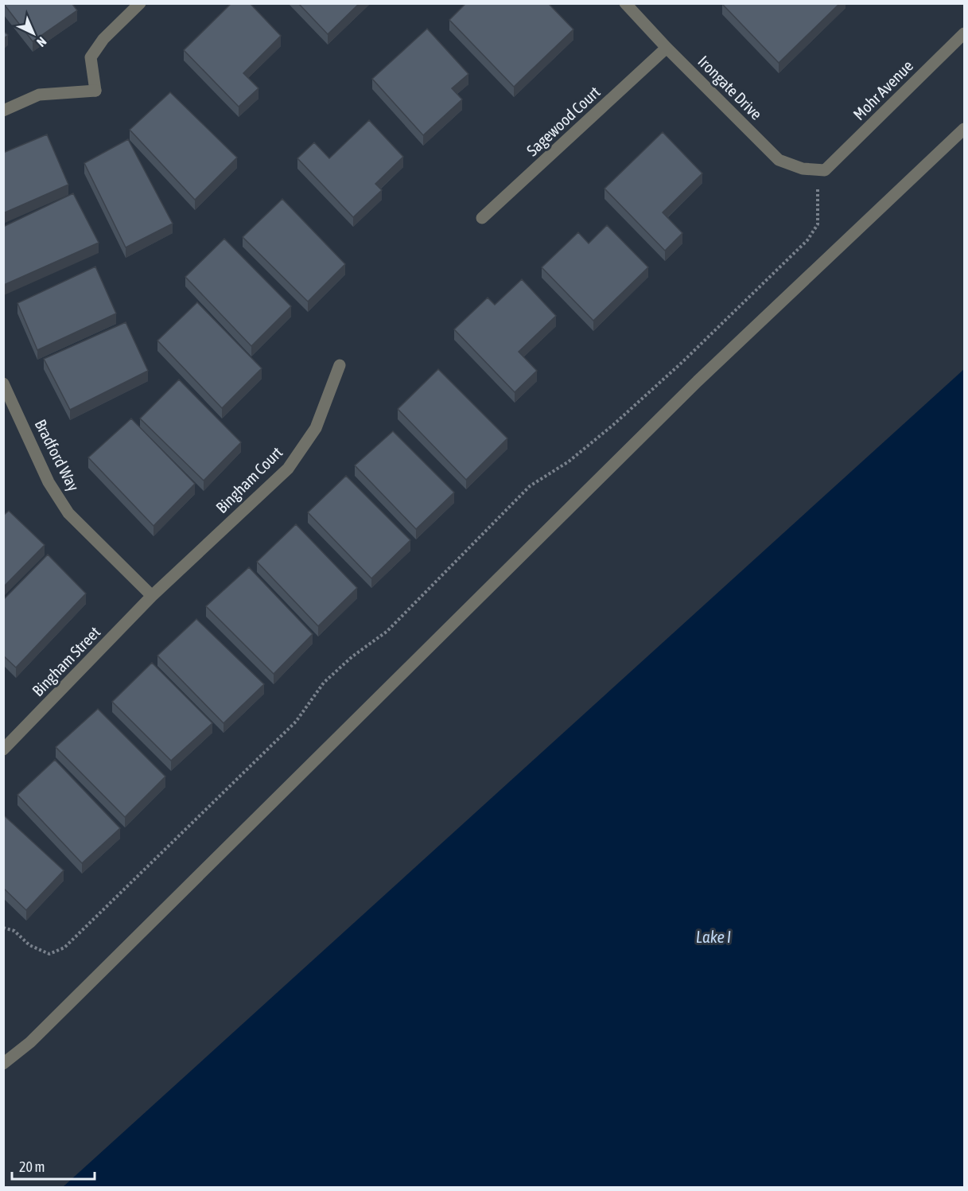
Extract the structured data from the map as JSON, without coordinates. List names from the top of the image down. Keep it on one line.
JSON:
{"streets":{"street":["Irongate Drive","Mohr Avenue","Sagewood Court","Bradford Way","Bingham Court","Bingham Street"]},"crossings":[["Irongate Drive","Mohr Avenue"],["Irongate Drive","Sagewood Court"],["Bradford Way","Bingham Court"],["Bradford Way","Bingham Street"],["Bingham Court","Bingham Street"]],"water":["Lake I"],"scale_bar":"20 m","north":"bottom right"}
